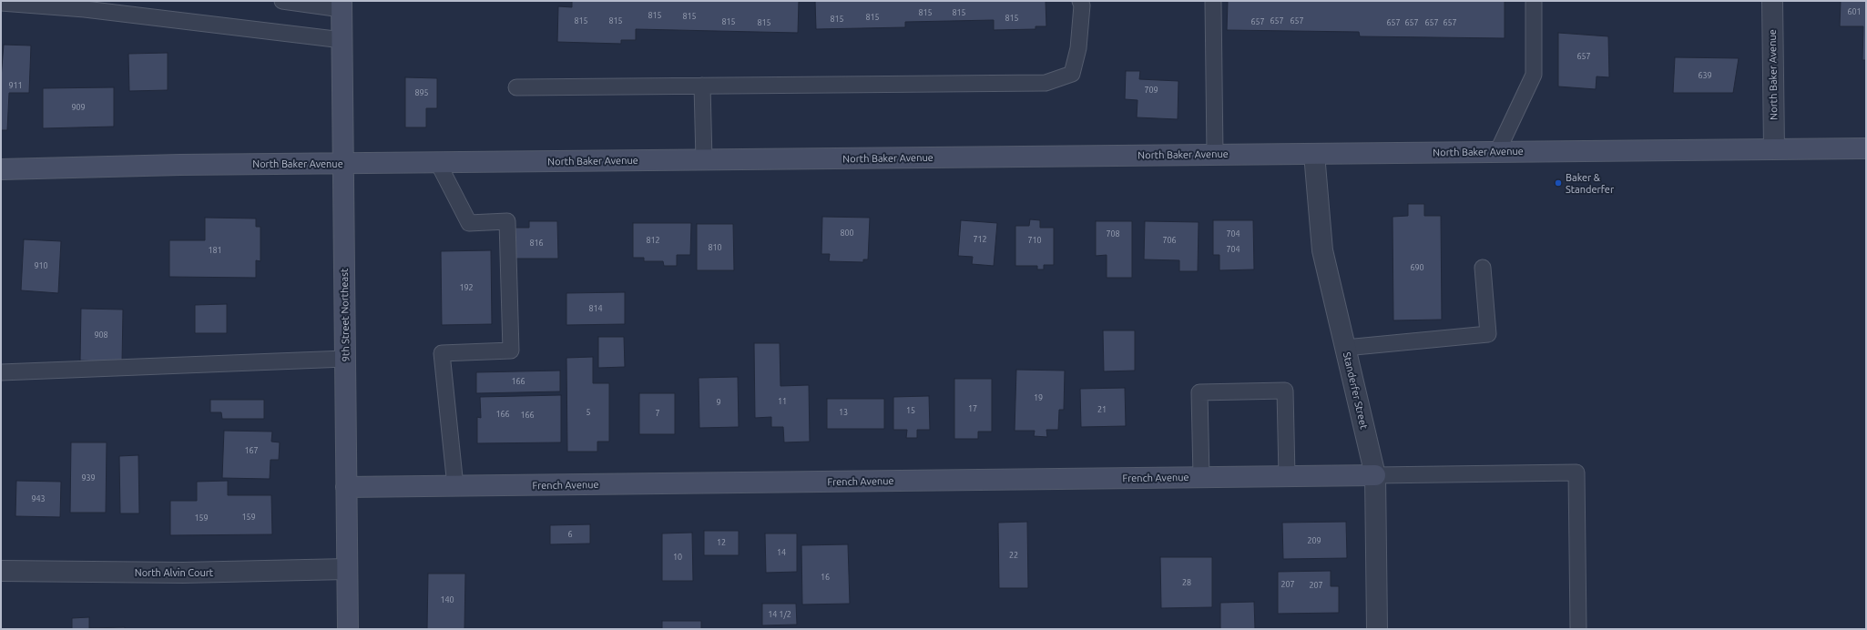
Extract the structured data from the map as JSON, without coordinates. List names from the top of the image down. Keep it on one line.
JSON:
{"streets":{"street":["North Baker Avenue","9th Street Northeast","Standerfer Street","French Avenue","North Alvin Court"]},"crossings":[["North Baker Avenue","9th Street Northeast"],["North Baker Avenue","Standerfer Street"],["9th Street Northeast","French Avenue"],["9th Street Northeast","North Alvin Court"],["Standerfer Street","French Avenue"]],"places":["Baker & Standerfer"],"house_numbers":["601","815","815","815","815","815","815","815","815","815","657","657","815","657","815","657","657","657","657","657","639","911","709","895","909","800","708","704","712","812","710","706","816","810","704","181","910","690","192","814","908","166","19","11","9","17","21","15","5","13","7","166","166","167","939","943","159","159","6","209","12","14","22","10","16","28","207","207","140","14 1/2"]}
